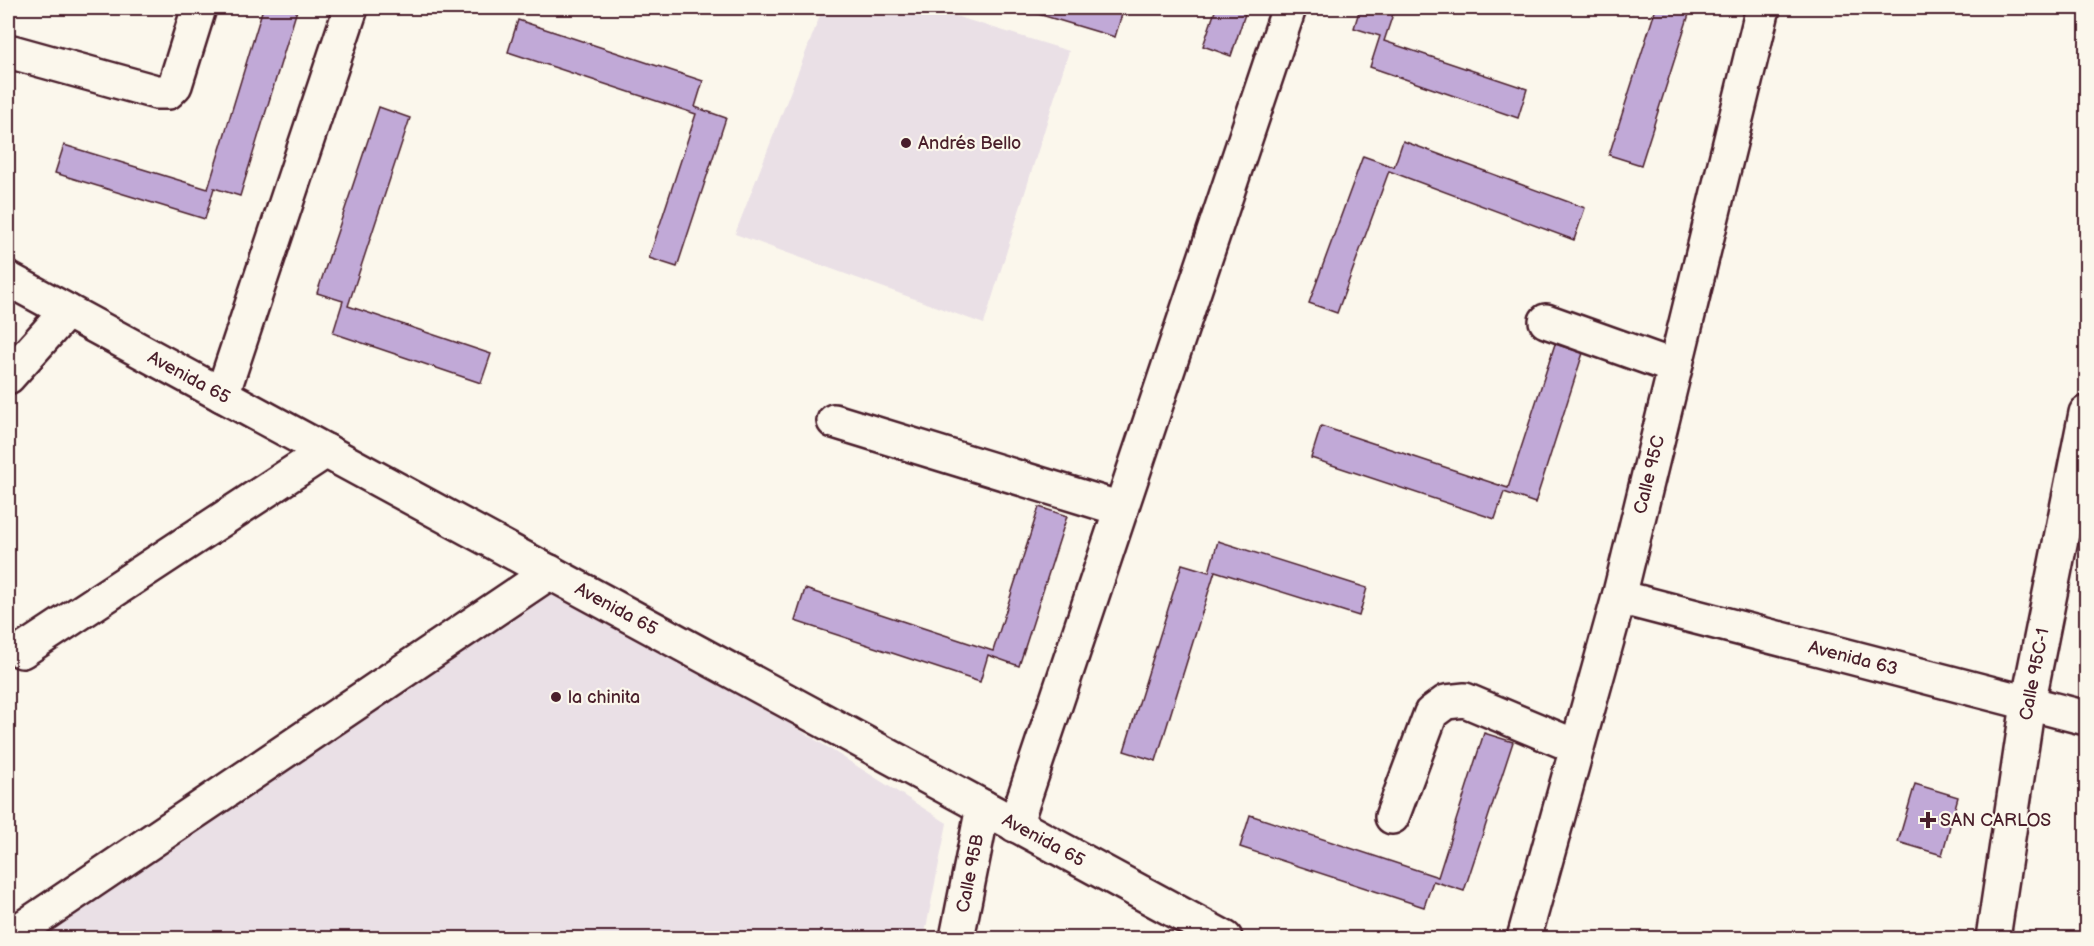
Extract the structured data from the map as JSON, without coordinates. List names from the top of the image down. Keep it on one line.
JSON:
{"streets":{"street":["Avenida 65","Calle 95C","Avenida 63","Calle 95C-1","Calle 95B"]},"crossings":[["Avenida 65","Calle 95B"],["Calle 95C","Avenida 63"],["Avenida 63","Calle 95C-1"]],"places":{"other":["Andrés Bello","la chinita"],"health":["SAN CARLOS"]}}
